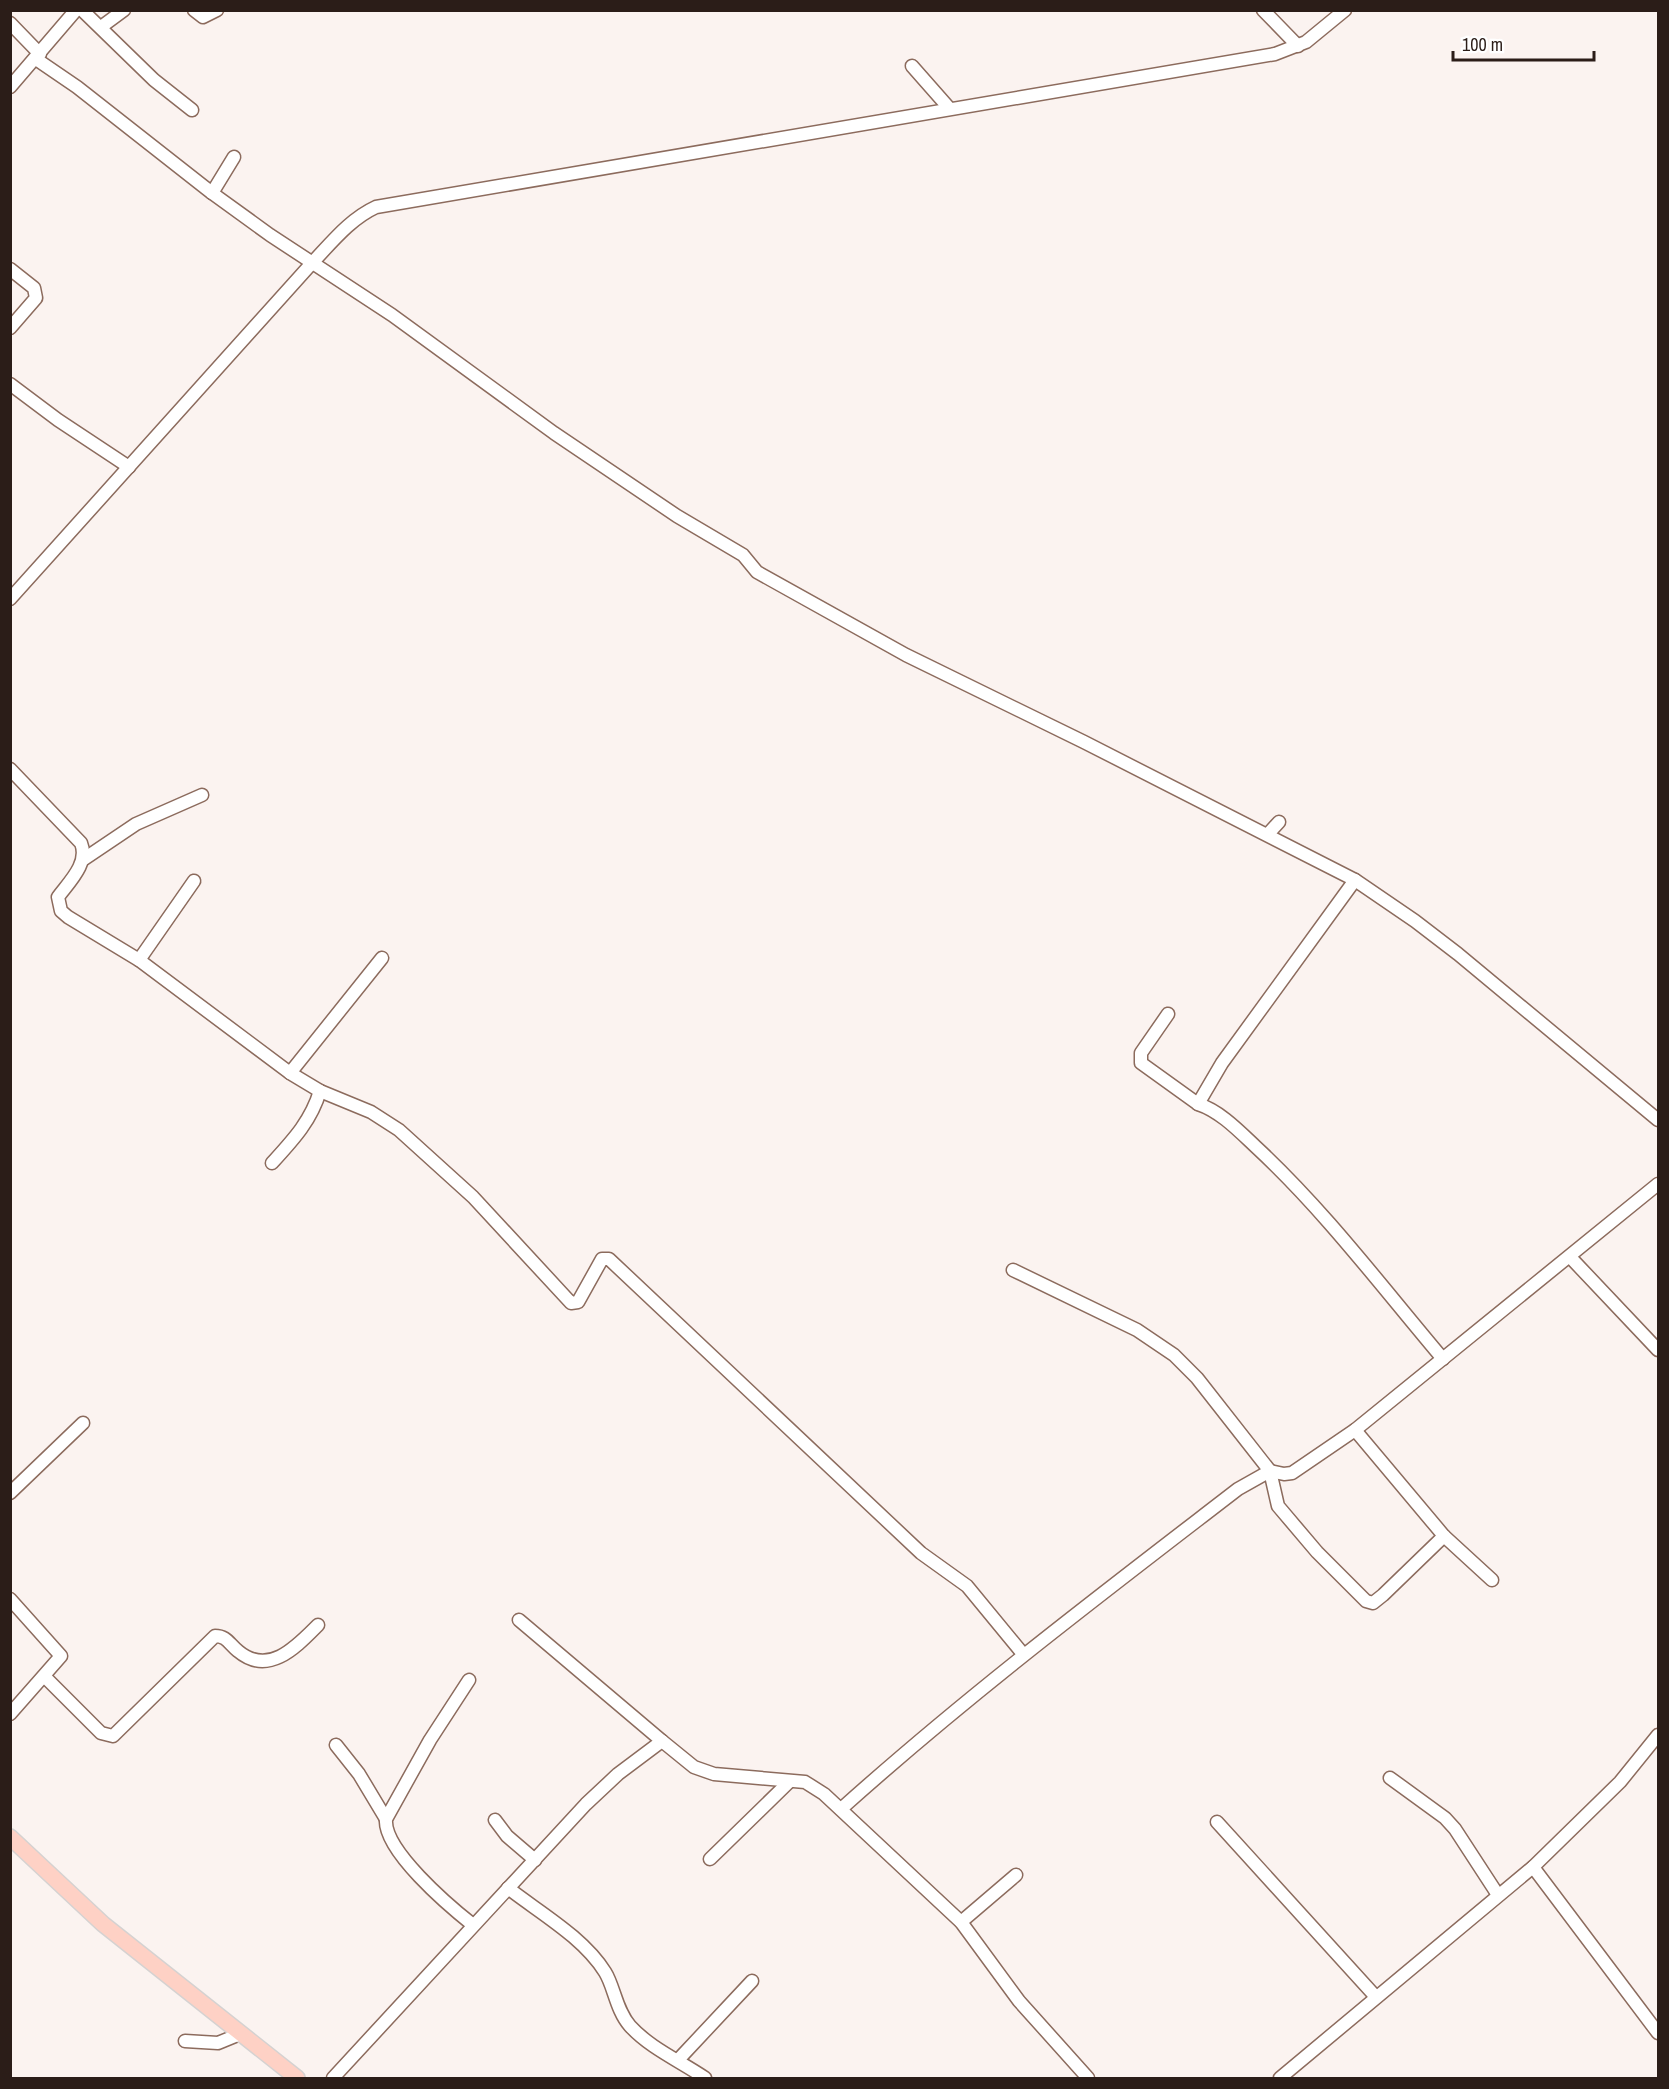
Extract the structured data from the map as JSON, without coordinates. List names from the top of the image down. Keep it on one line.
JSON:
{"scale_bar":"100 m"}
